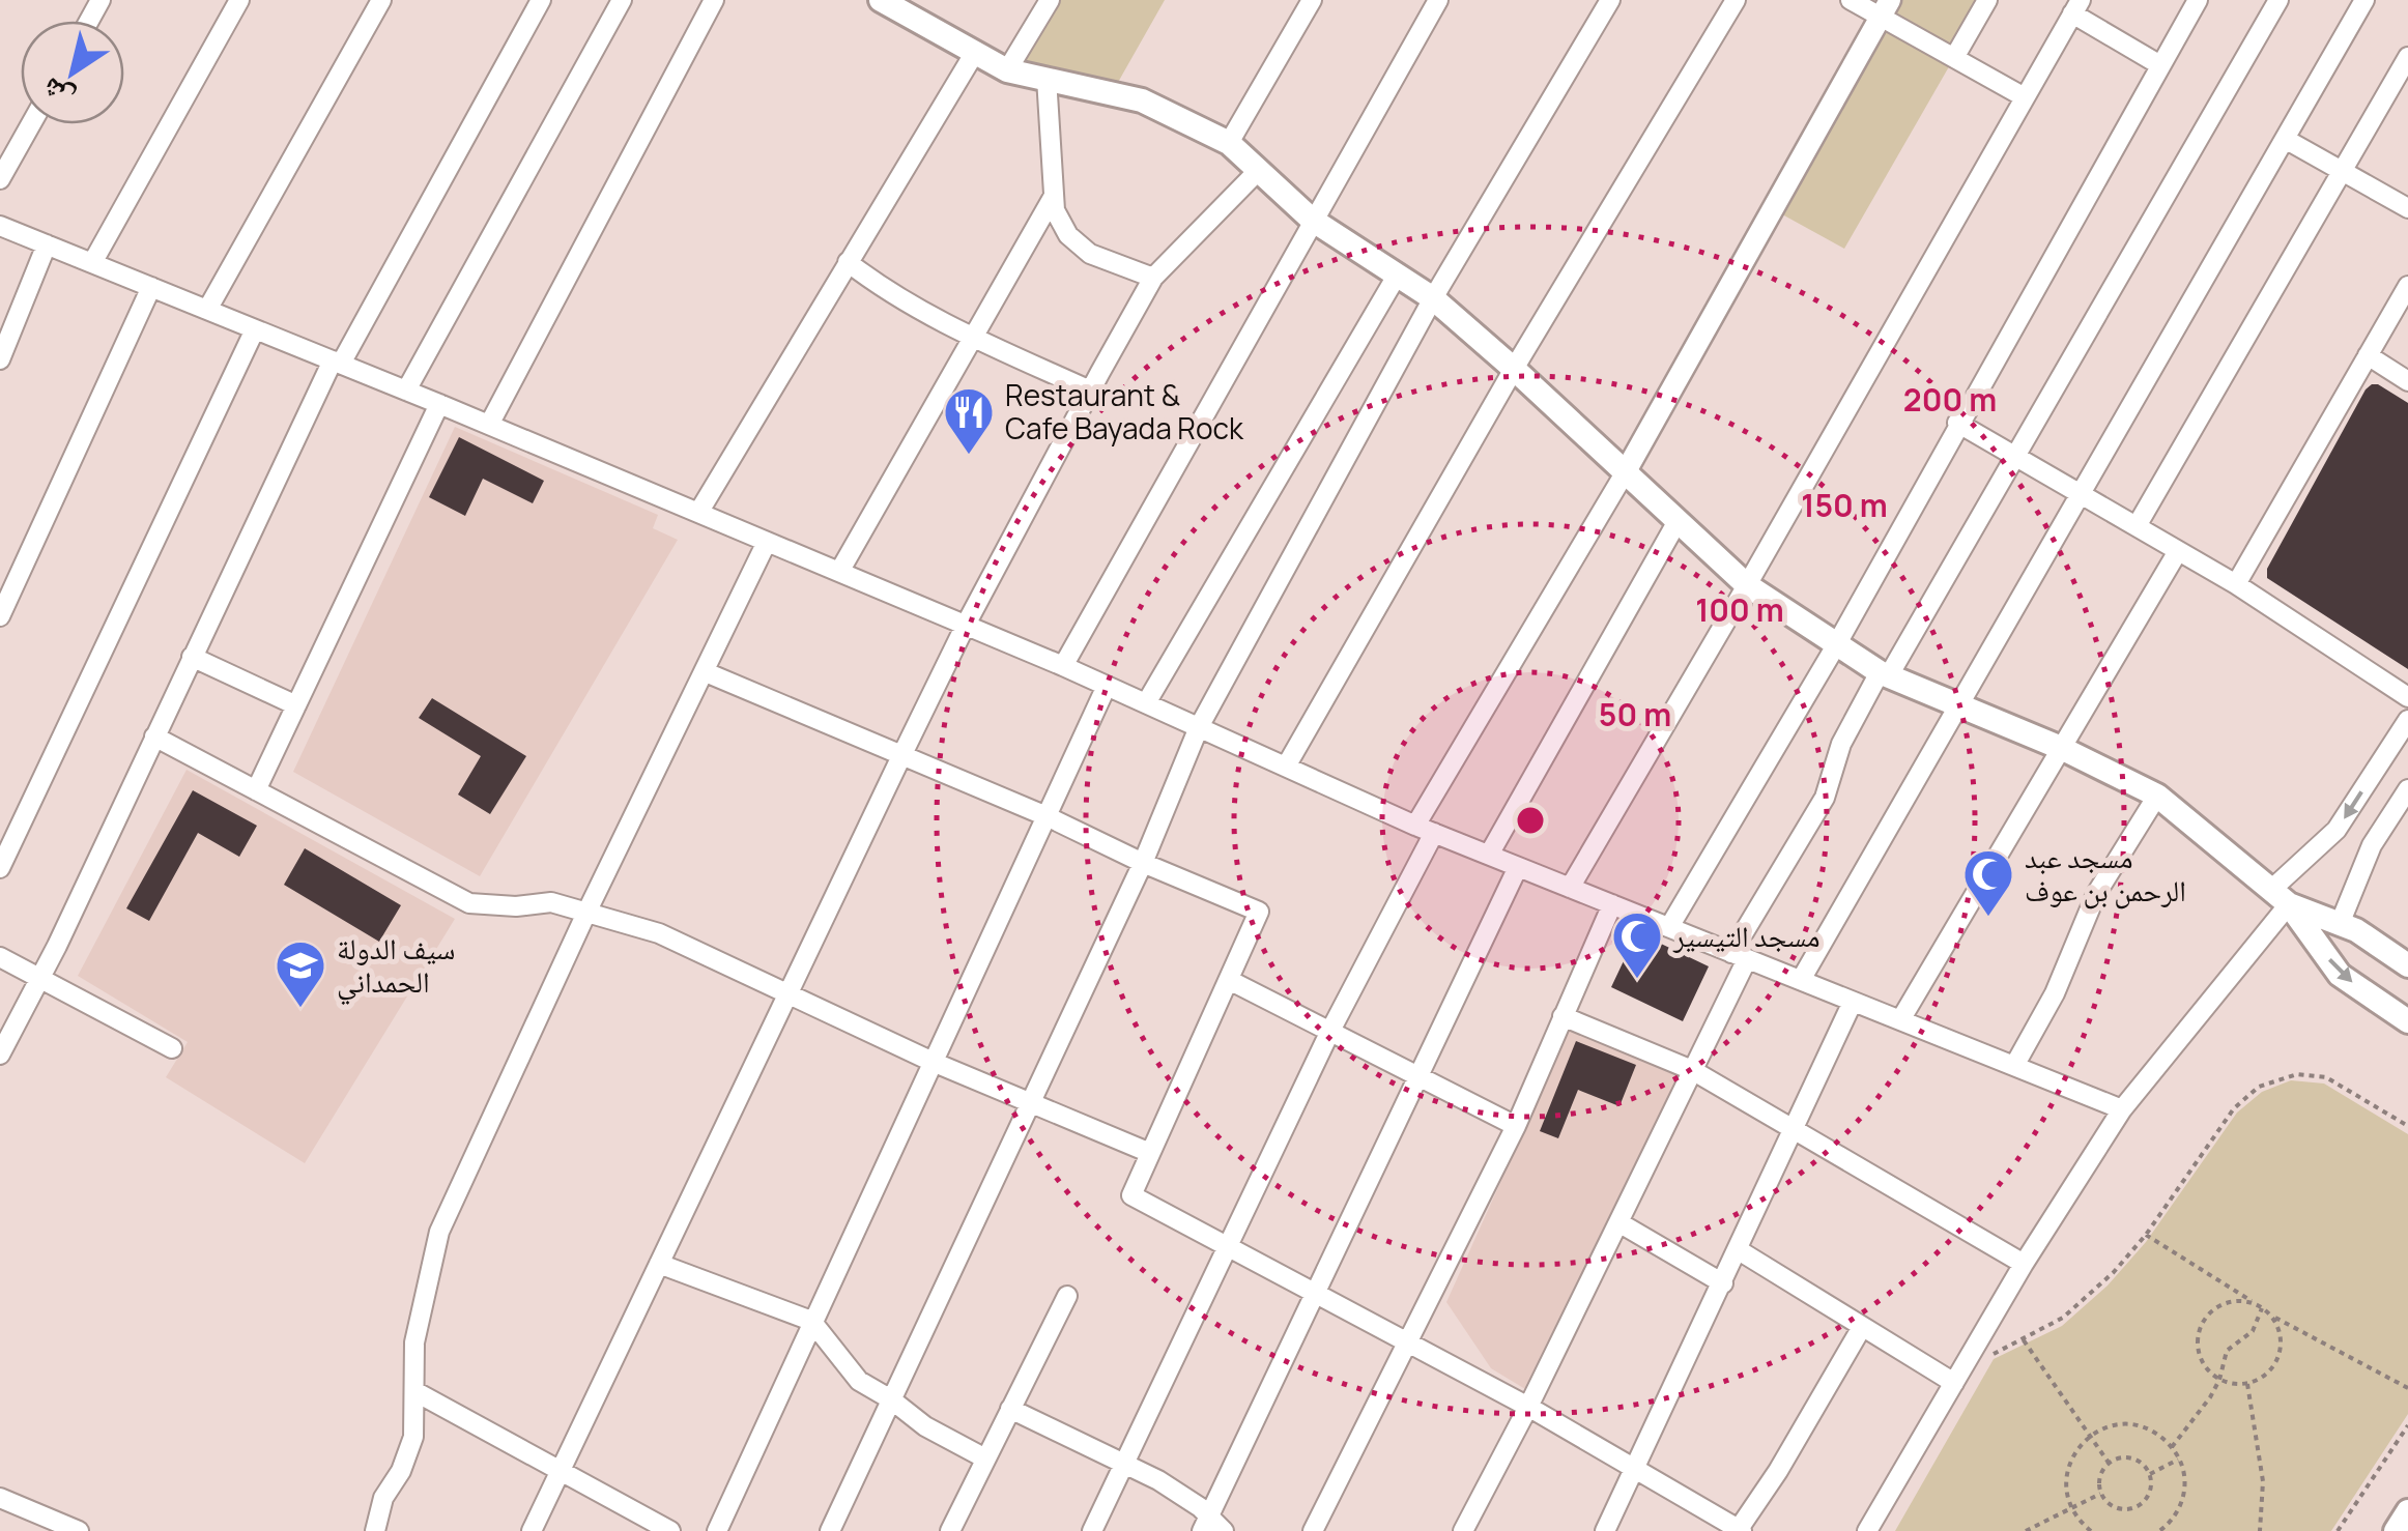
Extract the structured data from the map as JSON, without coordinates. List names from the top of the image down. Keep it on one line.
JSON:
{"places":{"restaurant":["Restaurant & Cafe Bayada Rock"],"mosque":["مسجد عبد الرحمن بن عوف","مسجد التيسير"],"school or university":["سيف الدولة الحمداني"]},"north":"bottom left","rings":["200 m","150 m","100 m","50 m"]}
